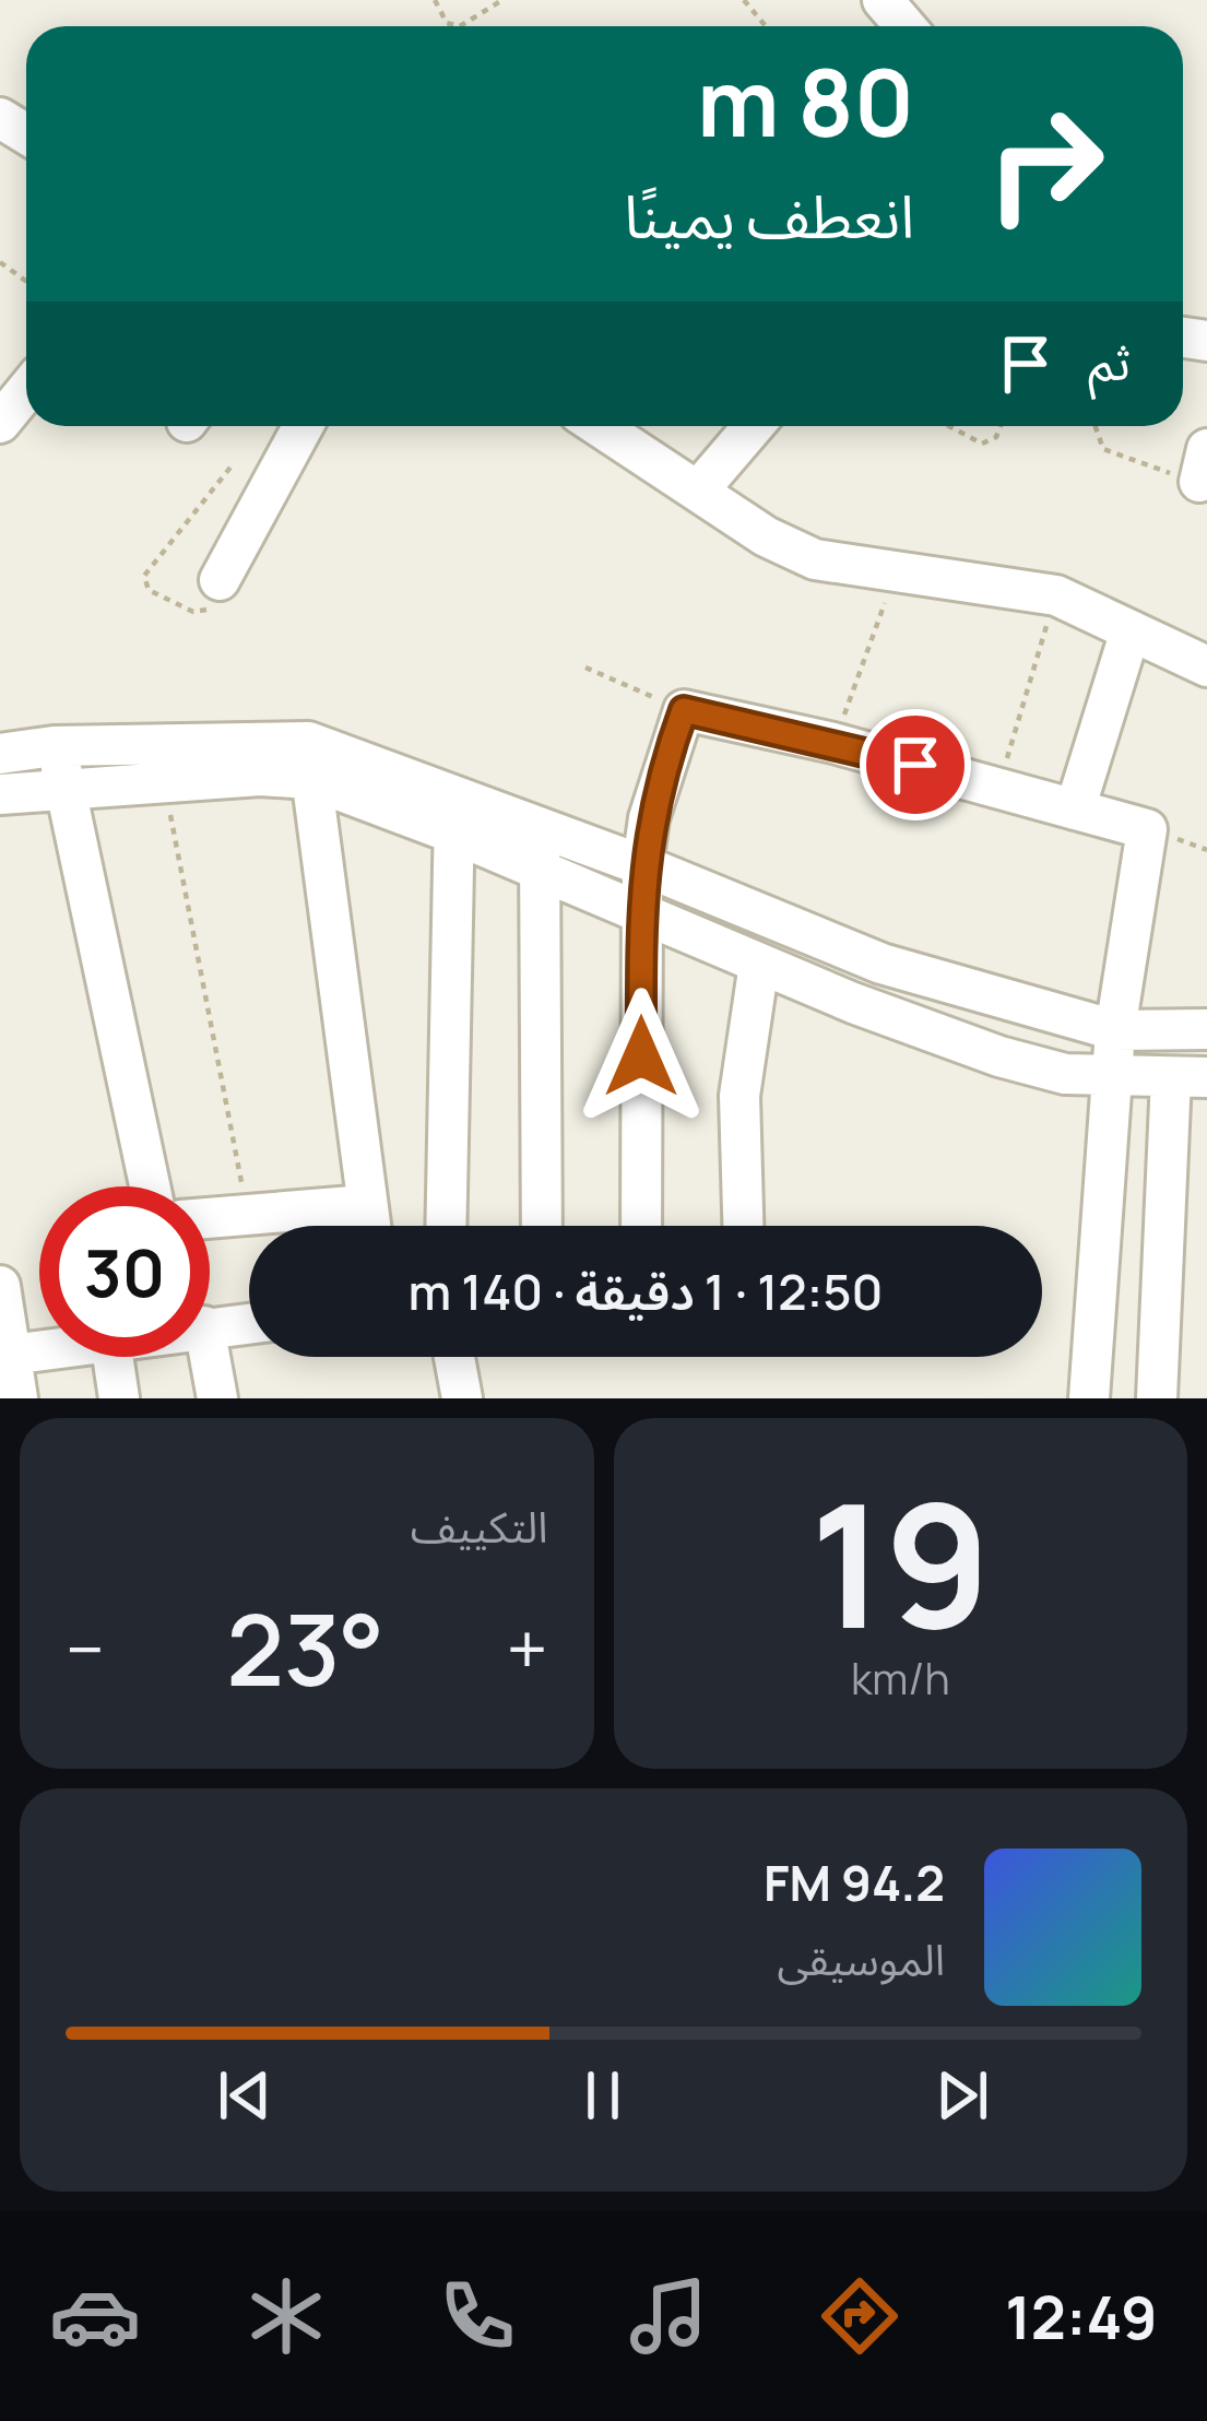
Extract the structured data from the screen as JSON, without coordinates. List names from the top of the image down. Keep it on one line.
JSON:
{"page":{"turn":["80 m","انعطف يمينًا"],"then":"ثم","limit":"30","trip":"12:50 · 1 دقيقة · 140 m","tile":[["19","km/h"],"التكييف"],"heat":["−","23°","+"],"song":["94.2 FM","الموسيقى"],"tabs":"12:49"}}
